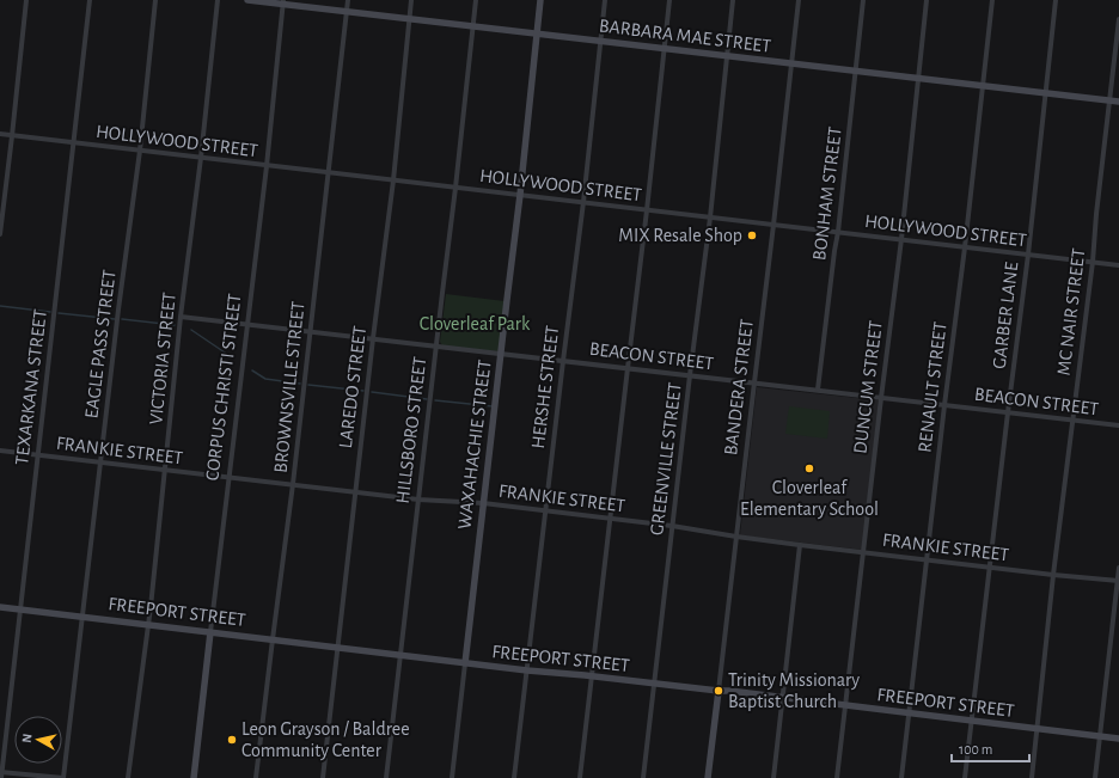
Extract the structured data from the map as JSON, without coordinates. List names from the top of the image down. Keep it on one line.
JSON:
{"streets":{"street":["BARBARA MAE STREET","HOLLYWOOD STREET","BONHAM STREET","MC NAIR STREET","GARBER LANE","EAGLE PASS STREET","BEACON STREET","VICTORIA STREET","TEXARKANA STREET","CORPUS CHRISTI STREET","BROWNSVILLE STREET","LAREDO STREET","HERSHE STREET","BANDERA STREET","DUNCUM STREET","RENAULT STREET","HILLSBORO STREET","WAXAHACHIE STREET","FRANKIE STREET","GREENVILLE STREET","FREEPORT STREET"]},"crossings":[["BARBARA MAE STREET","BONHAM STREET"],["BARBARA MAE STREET","MC NAIR STREET"],["BARBARA MAE STREET","GARBER LANE"],["BARBARA MAE STREET","CORPUS CHRISTI STREET"],["BARBARA MAE STREET","BROWNSVILLE STREET"],["BARBARA MAE STREET","LAREDO STREET"],["BARBARA MAE STREET","HERSHE STREET"],["BARBARA MAE STREET","BANDERA STREET"],["BARBARA MAE STREET","DUNCUM STREET"],["BARBARA MAE STREET","RENAULT STREET"],["BARBARA MAE STREET","HILLSBORO STREET"],["BARBARA MAE STREET","WAXAHACHIE STREET"],["BARBARA MAE STREET","GREENVILLE STREET"],["HOLLYWOOD STREET","BONHAM STREET"],["HOLLYWOOD STREET","MC NAIR STREET"],["HOLLYWOOD STREET","GARBER LANE"],["HOLLYWOOD STREET","EAGLE PASS STREET"],["HOLLYWOOD STREET","VICTORIA STREET"],["HOLLYWOOD STREET","TEXARKANA STREET"],["HOLLYWOOD STREET","CORPUS CHRISTI STREET"],["HOLLYWOOD STREET","BROWNSVILLE STREET"],["HOLLYWOOD STREET","LAREDO STREET"],["HOLLYWOOD STREET","HERSHE STREET"],["HOLLYWOOD STREET","BANDERA STREET"],["HOLLYWOOD STREET","DUNCUM STREET"],["HOLLYWOOD STREET","RENAULT STREET"],["HOLLYWOOD STREET","HILLSBORO STREET"],["HOLLYWOOD STREET","WAXAHACHIE STREET"],["HOLLYWOOD STREET","GREENVILLE STREET"],["BONHAM STREET","BEACON STREET"],["MC NAIR STREET","BEACON STREET"],["MC NAIR STREET","FRANKIE STREET"],["MC NAIR STREET","FREEPORT STREET"],["GARBER LANE","BEACON STREET"],["GARBER LANE","FRANKIE STREET"],["GARBER LANE","FREEPORT STREET"],["EAGLE PASS STREET","FRANKIE STREET"],["EAGLE PASS STREET","FREEPORT STREET"],["BEACON STREET","VICTORIA STREET"],["BEACON STREET","CORPUS CHRISTI STREET"],["BEACON STREET","BROWNSVILLE STREET"],["BEACON STREET","LAREDO STREET"],["BEACON STREET","HERSHE STREET"],["BEACON STREET","BANDERA STREET"],["BEACON STREET","DUNCUM STREET"],["BEACON STREET","RENAULT STREET"],["BEACON STREET","HILLSBORO STREET"],["BEACON STREET","WAXAHACHIE STREET"],["BEACON STREET","GREENVILLE STREET"],["VICTORIA STREET","FRANKIE STREET"],["VICTORIA STREET","FREEPORT STREET"],["TEXARKANA STREET","FRANKIE STREET"],["TEXARKANA STREET","FREEPORT STREET"],["CORPUS CHRISTI STREET","FRANKIE STREET"],["CORPUS CHRISTI STREET","FREEPORT STREET"],["BROWNSVILLE STREET","FRANKIE STREET"],["BROWNSVILLE STREET","FREEPORT STREET"],["LAREDO STREET","FRANKIE STREET"],["LAREDO STREET","FREEPORT STREET"],["HERSHE STREET","FRANKIE STREET"],["HERSHE STREET","FREEPORT STREET"],["BANDERA STREET","FRANKIE STREET"],["BANDERA STREET","FREEPORT STREET"],["DUNCUM STREET","FRANKIE STREET"],["DUNCUM STREET","FREEPORT STREET"],["RENAULT STREET","FRANKIE STREET"],["RENAULT STREET","FREEPORT STREET"],["HILLSBORO STREET","FRANKIE STREET"],["HILLSBORO STREET","FREEPORT STREET"],["WAXAHACHIE STREET","FRANKIE STREET"],["WAXAHACHIE STREET","FREEPORT STREET"],["FRANKIE STREET","GREENVILLE STREET"],["GREENVILLE STREET","FREEPORT STREET"]],"parks":["Cloverleaf Park"],"places":["MIX Resale Shop","Cloverleaf Elementary School","Trinity Missionary Baptist Church","Leon Grayson / Baldree Community Center"],"scale_bar":"100 m","north":"left"}
